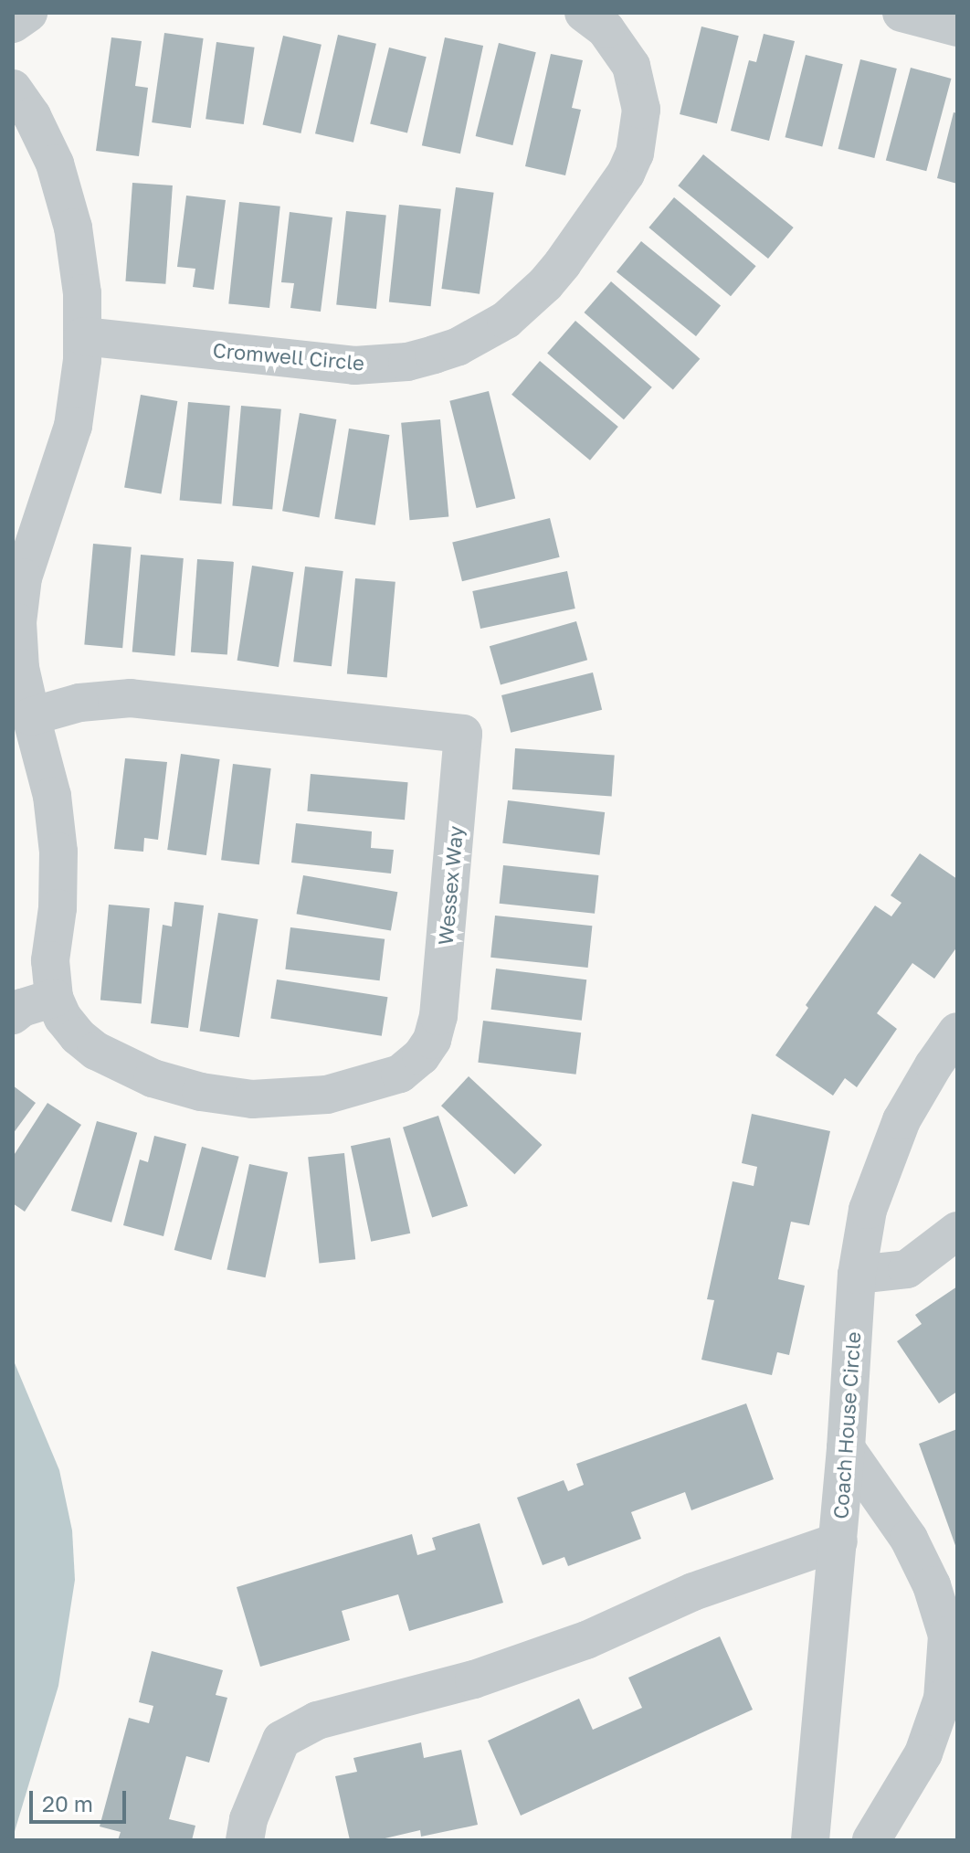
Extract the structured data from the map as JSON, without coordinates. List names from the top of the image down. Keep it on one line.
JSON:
{"streets":{"street":["Cromwell Circle","Wessex Way","Coach House Circle"]},"scale_bar":"20 m"}
